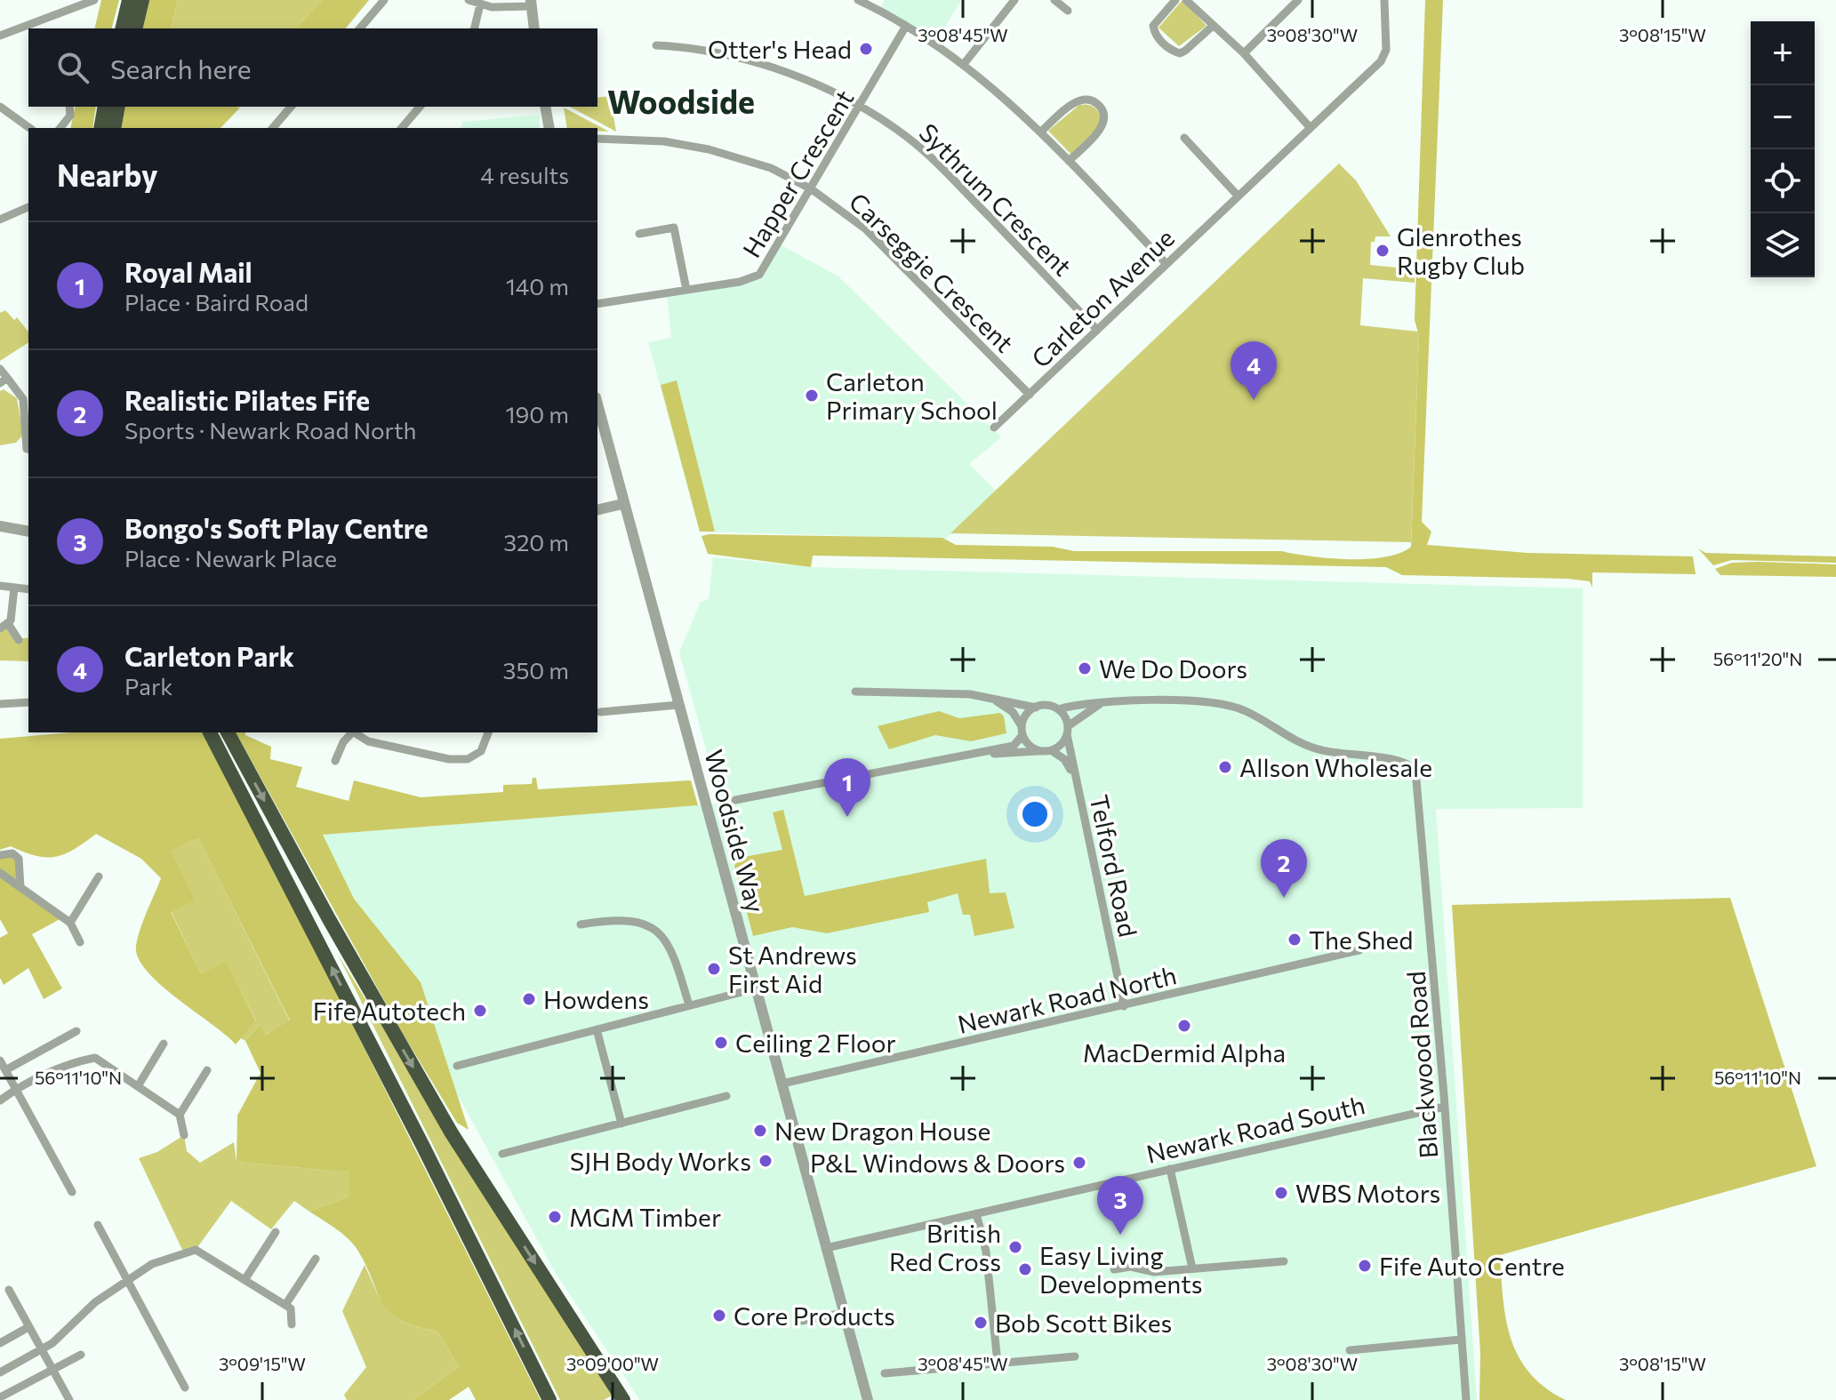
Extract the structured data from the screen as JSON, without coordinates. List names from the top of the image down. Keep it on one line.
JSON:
{"streets":{"street":["Happer Crescent","Sythrum Crescent","Carseggie Crescent","Carleton Avenue","Woodside Way","Telford Road","Newark Road North","Blackwood Road","Newark Road South"]},"crossings":[["Happer Crescent","Sythrum Crescent"],["Happer Crescent","Carseggie Crescent"],["Sythrum Crescent","Carleton Avenue"],["Carseggie Crescent","Carleton Avenue"],["Woodside Way","Newark Road North"],["Woodside Way","Newark Road South"],["Telford Road","Newark Road North"],["Blackwood Road","Newark Road South"]],"districts":["Woodside"],"places":["Otter's Head","Glenrothes Rugby Club","Carleton Primary School","We Do Doors","Allson Wholesale","The Shed","St Andrews First Aid","Howdens","Fife Autotech","MacDermid Alpha","Ceiling 2 Floor","New Dragon House","SJH Body Works","P&L Windows & Doors","WBS Motors","MGM Timber","British Red Cross","Fife Auto Centre","Easy Living Developments","Core Products","Bob Scott Bikes"],"page":{"map_buttons":["+","−"],"search":"Search here","heading":["Nearby","4 results"],"list":[{"mark":"1","name":"Royal Mail","note":"Place · Baird Road","value":"140 m"},{"mark":"2","name":"Realistic Pilates Fife","note":"Sports · Newark Road North","value":"190 m"},{"mark":"3","name":"Bongo's Soft Play Centre","note":"Place · Newark Place","value":"320 m"},{"mark":"4","name":"Carleton Park","note":"Park","value":"350 m"}],"pins":["4","1","2","3"]},"coordinates":["3°08'45\"W","3°08'30\"W","3°08'15\"W","56°11'20\"N","56°11'10\"N","3°09'15\"W","3°09'00\"W"]}
